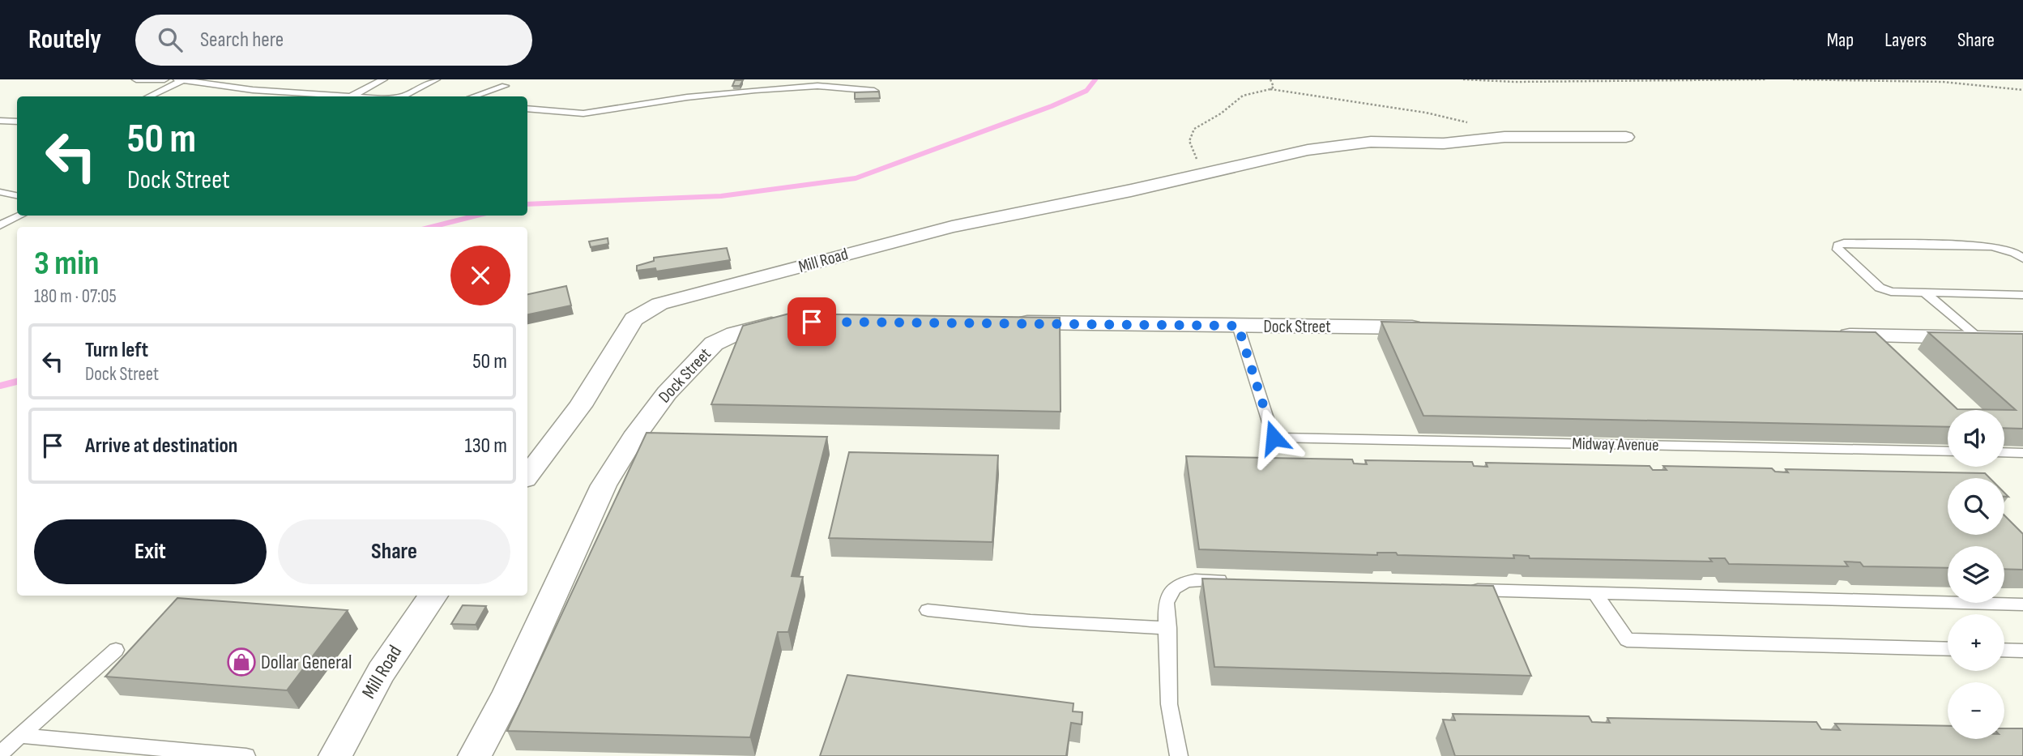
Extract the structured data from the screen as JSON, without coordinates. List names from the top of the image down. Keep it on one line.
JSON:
{"streets":{"street":["Mill Road","Dock Street"],"lane":["Midway Avenue"]},"crossings":[["Dock Street","Midway Avenue"]],"places":{"shop":["Dollar General"]},"page":{"header":"Routely","search":"Search here","nav":["Map","Layers","Share"],"turn":["50 m","Dock Street"],"heading":["3 min","180 m · 07:05"],"list":[{"name":"Turn left","note":"Dock Street","value":"50 m"},{"name":"Arrive at destination","value":"130 m"}],"map_buttons":["+","−"],"buttons":["Exit","Share"]}}
